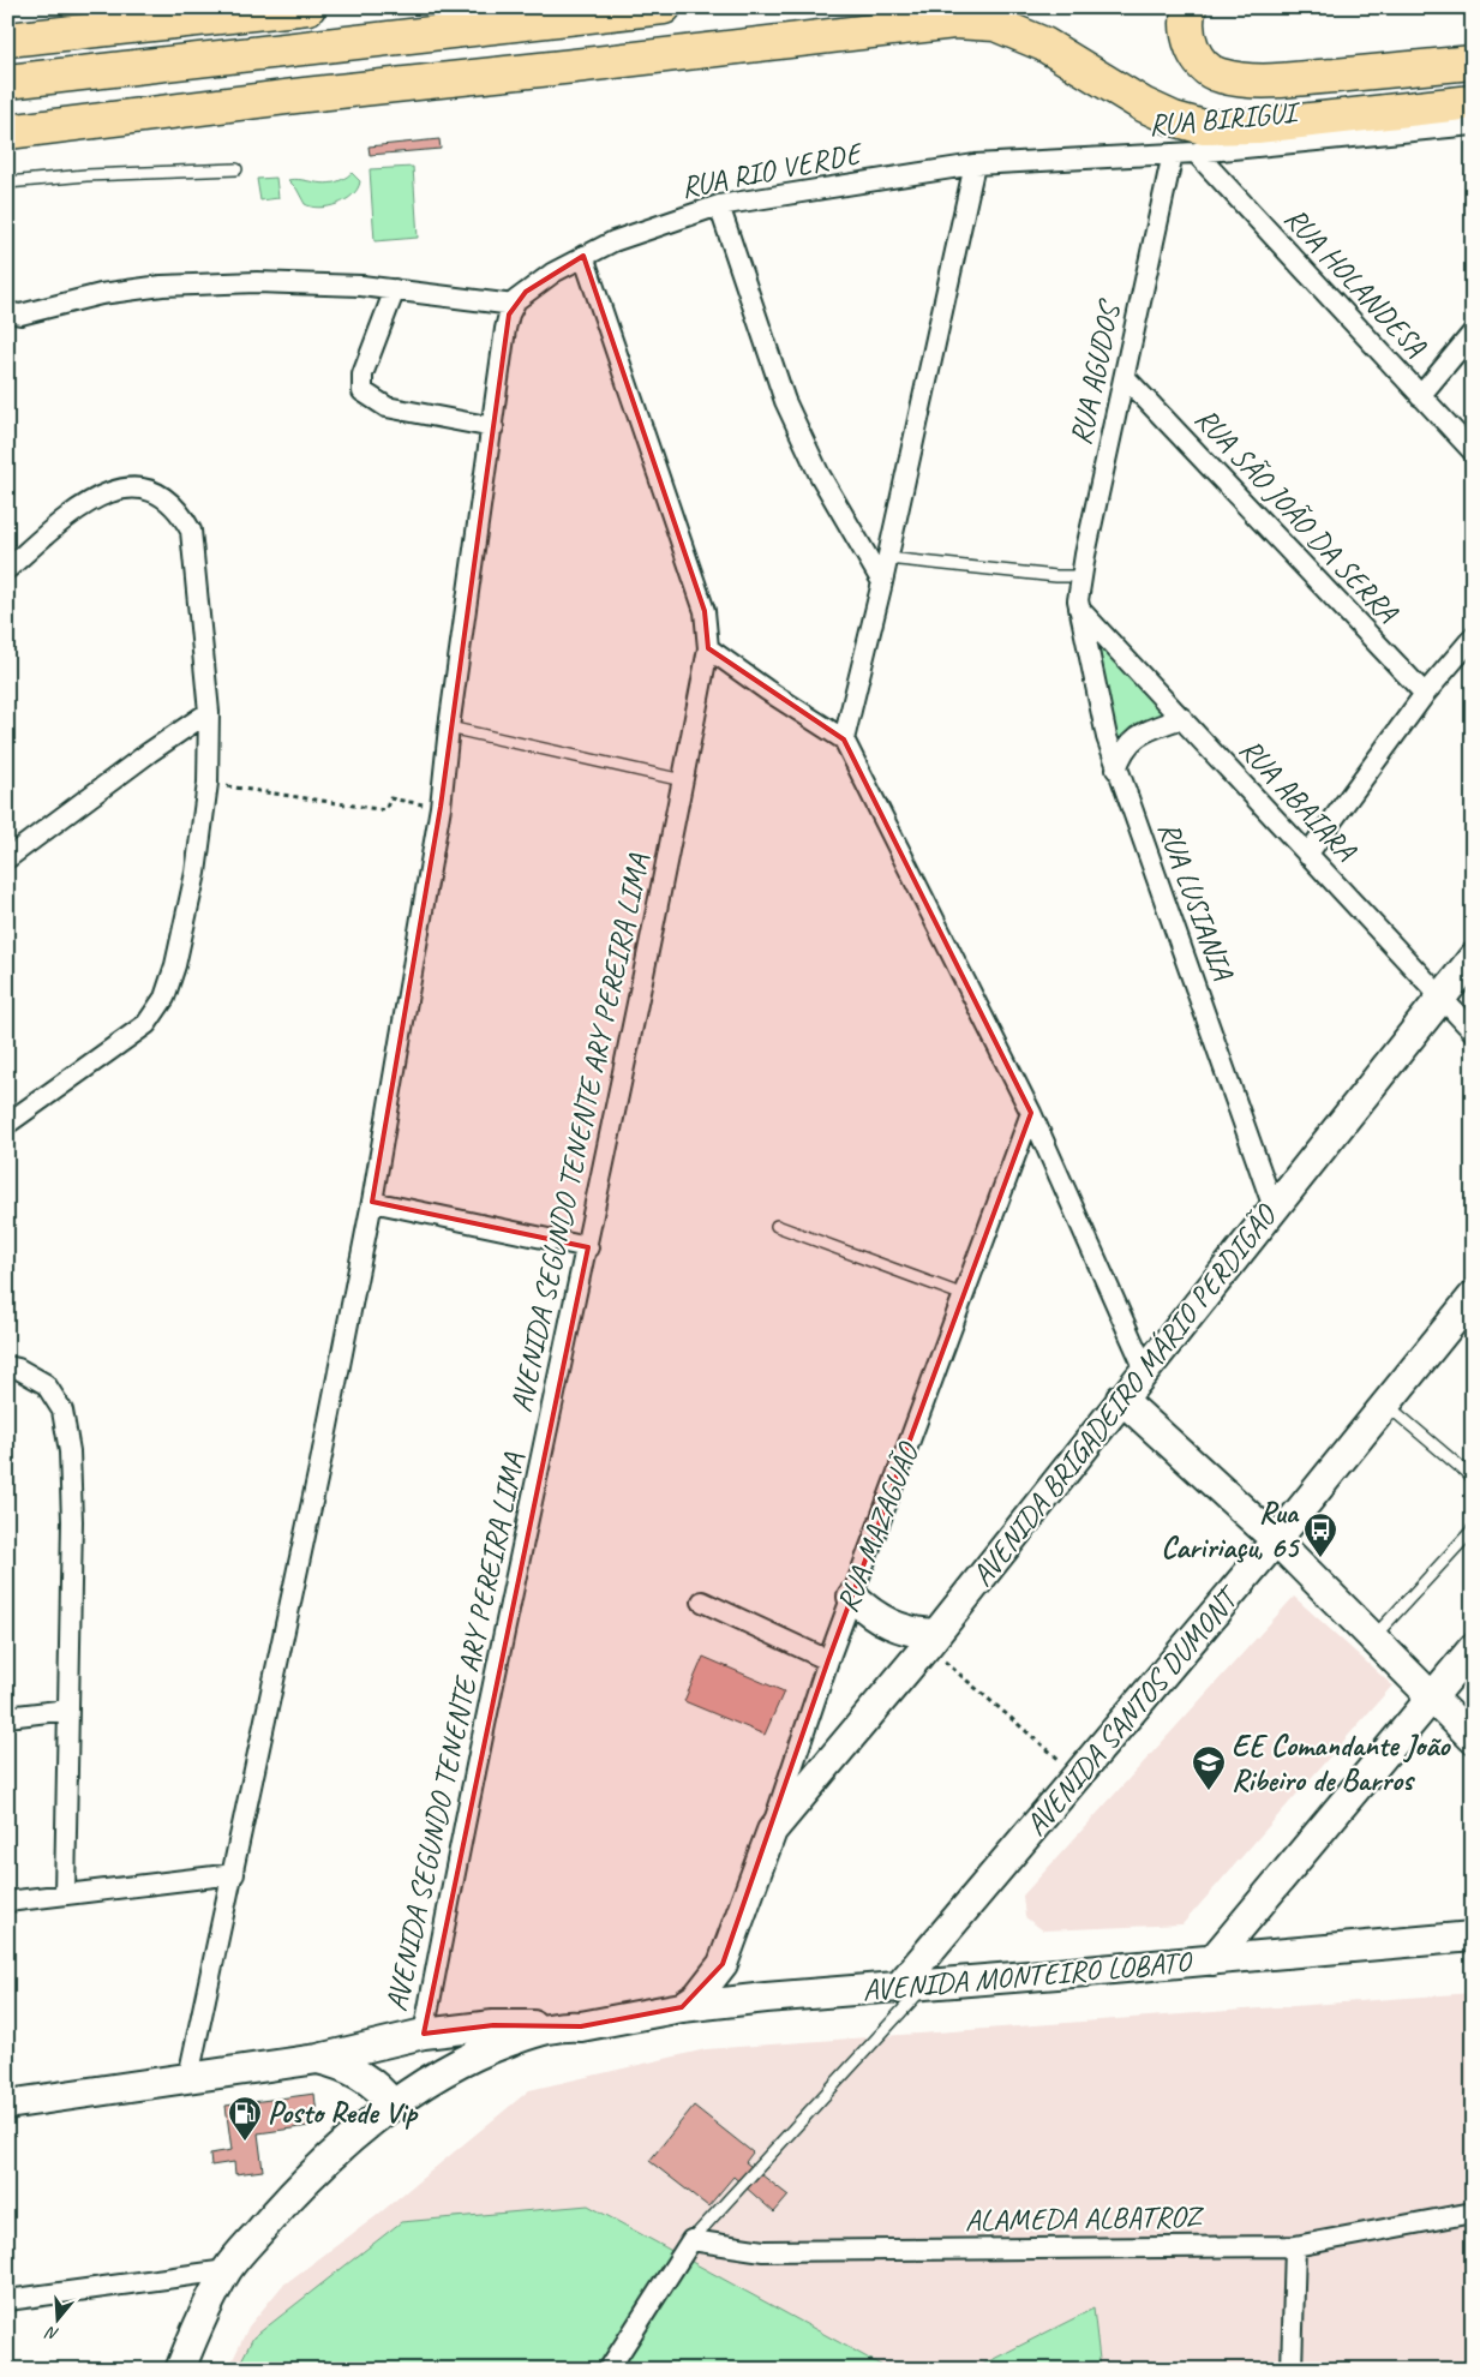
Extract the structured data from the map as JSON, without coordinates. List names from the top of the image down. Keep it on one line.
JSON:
{"streets":{"main road":["AVENIDA BRIGADEIRO MÁRIO PERDIGÃO","RUA MAZAGUÃO","AVENIDA SANTOS DUMONT","AVENIDA MONTEIRO LOBATO"],"street":["RUA BIRIGUI","RUA RIO VERDE","RUA HOLANDESA","RUA AGUDOS","RUA SÃO JOÃO DA SERRA","RUA ABAIARA","RUA LUSIANIA","AVENIDA SEGUNDO TENENTE ARY PEREIRA LIMA","ALAMEDA ALBATROZ"]},"crossings":[["RUA BIRIGUI","RUA RIO VERDE"],["RUA BIRIGUI","RUA HOLANDESA"],["RUA BIRIGUI","RUA AGUDOS"],["RUA RIO VERDE","AVENIDA SEGUNDO TENENTE ARY PEREIRA LIMA"],["RUA AGUDOS","RUA SÃO JOÃO DA SERRA"],["RUA AGUDOS","RUA ABAIARA"],["RUA AGUDOS","RUA LUSIANIA"],["RUA ABAIARA","RUA LUSIANIA"],["RUA ABAIARA","AVENIDA BRIGADEIRO MÁRIO PERDIGÃO"],["RUA LUSIANIA","AVENIDA BRIGADEIRO MÁRIO PERDIGÃO"],["AVENIDA BRIGADEIRO MÁRIO PERDIGÃO","RUA MAZAGUÃO"],["RUA MAZAGUÃO","AVENIDA MONTEIRO LOBATO"],["AVENIDA SANTOS DUMONT","AVENIDA MONTEIRO LOBATO"]],"places":{"bus stop":["Rua Caririaçu, 65"],"school or university":["EE Comandante João Ribeiro de Barros"],"fuel station":["Posto Rede Vip"]},"north":"bottom"}
